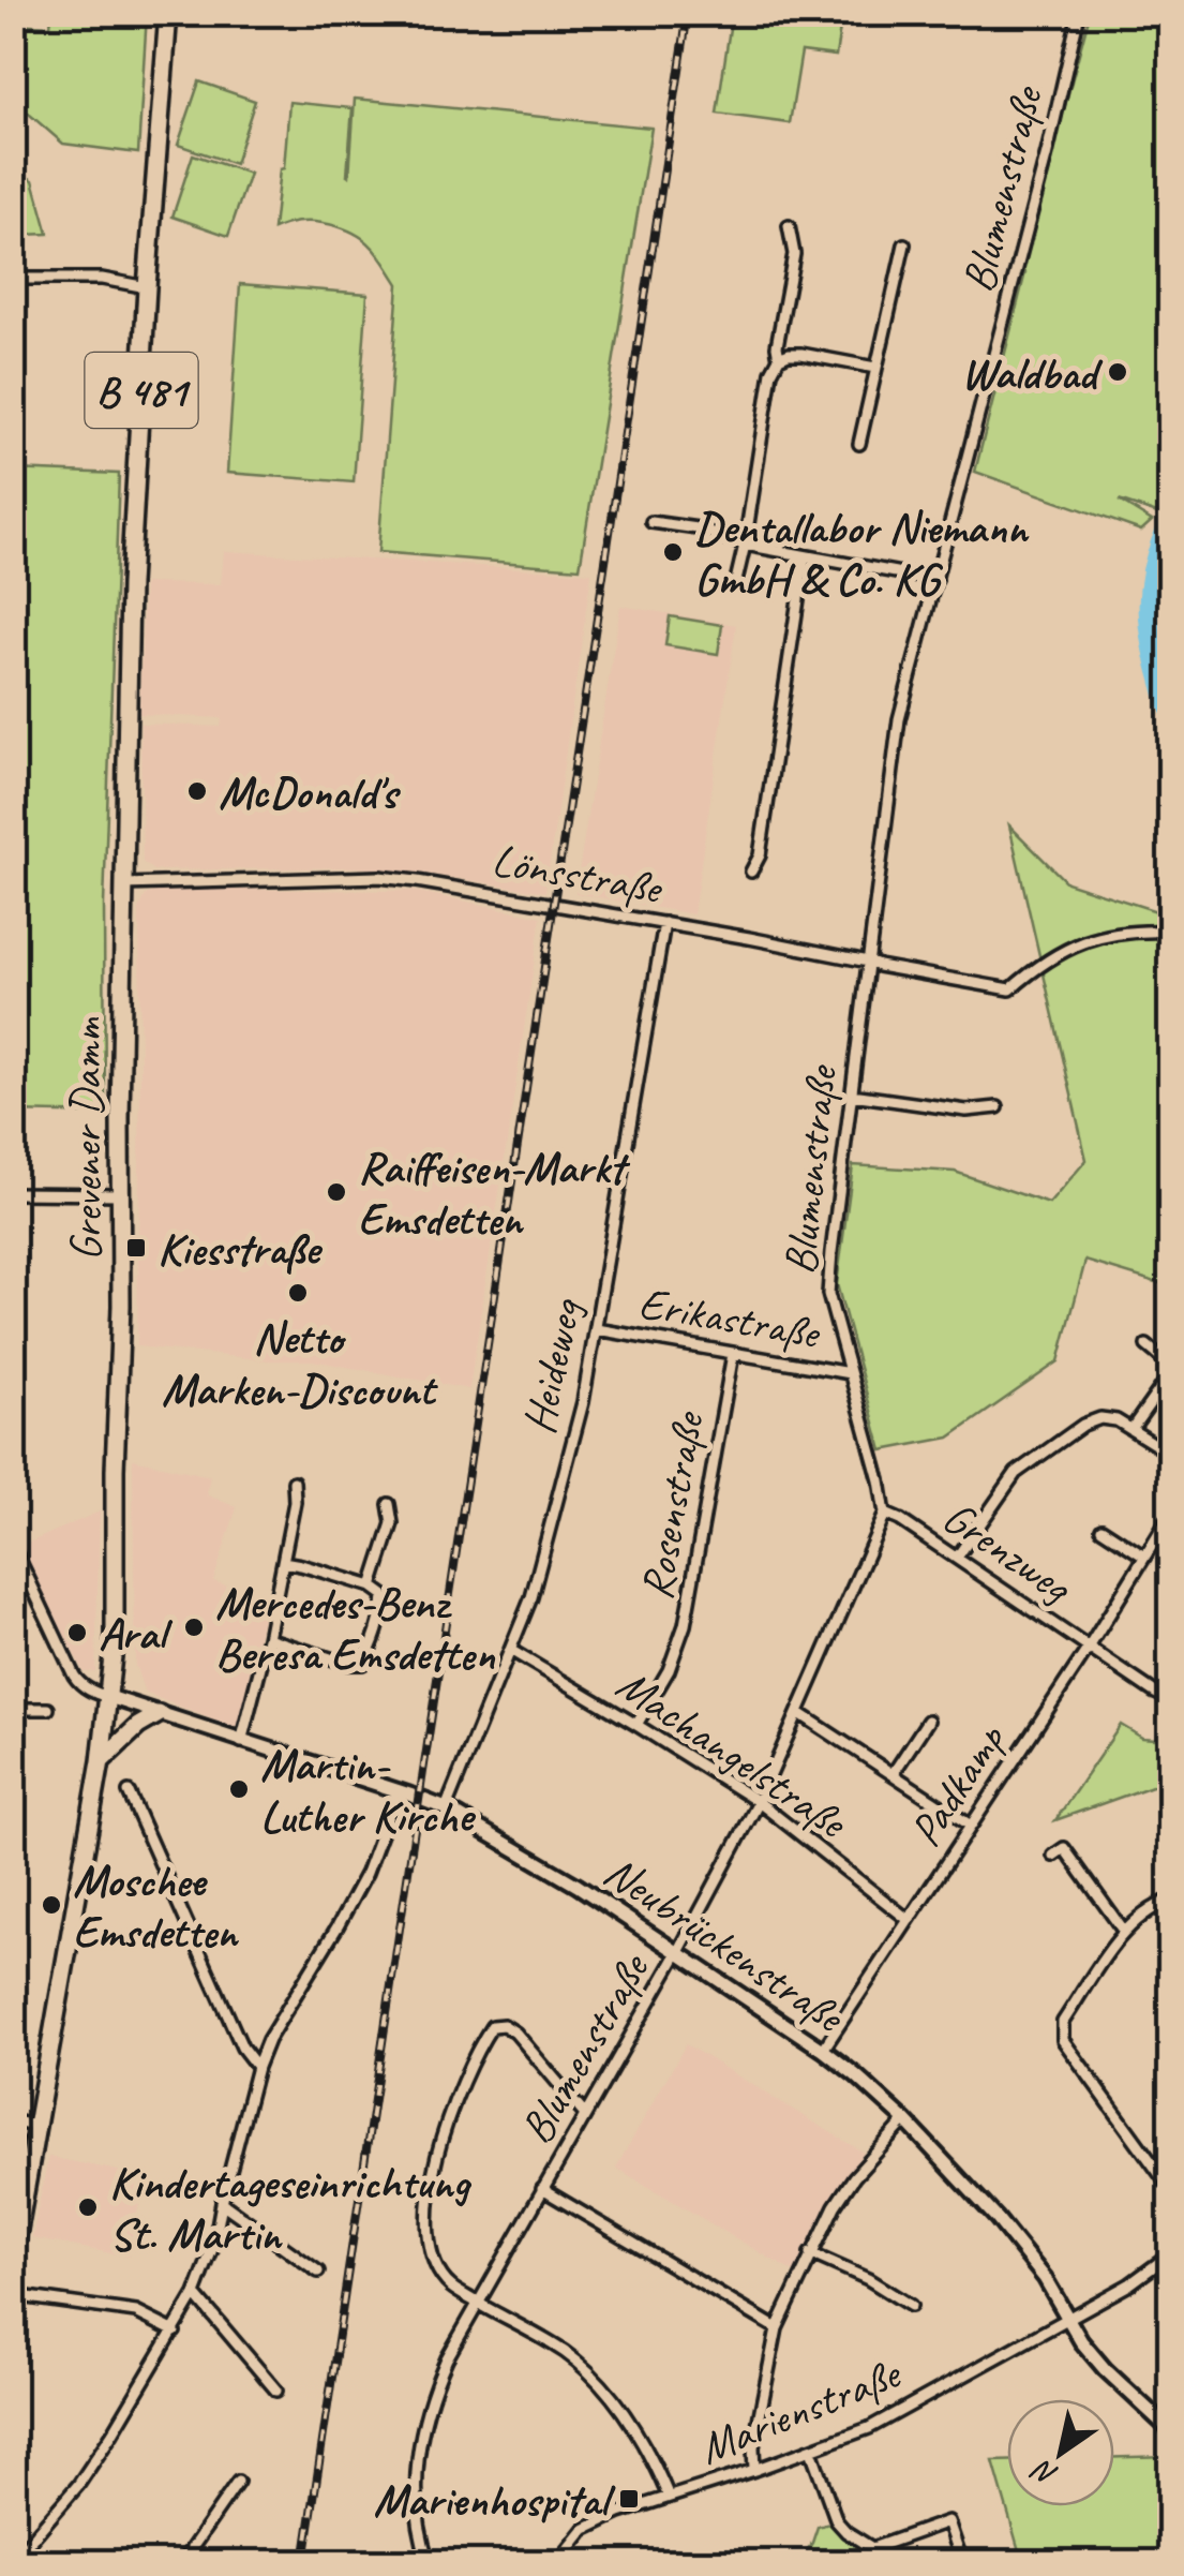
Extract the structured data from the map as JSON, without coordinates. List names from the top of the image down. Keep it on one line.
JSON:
{"streets":{"main road":["B 481","Grevener Damm"],"street":["Blumenstraße","Lönsstraße","Erikastraße","Heideweg","Rosenstraße","Grenzweg","Machangelstraße","Padkamp","Neubrückenstraße","Marienstraße"]},"crossings":[["Blumenstraße","Lönsstraße"],["Blumenstraße","Erikastraße"],["Blumenstraße","Grenzweg"],["Blumenstraße","Machangelstraße"],["Blumenstraße","Neubrückenstraße"],["Lönsstraße","Grevener Damm"],["Lönsstraße","Heideweg"],["Grevener Damm","Neubrückenstraße"],["Erikastraße","Heideweg"],["Erikastraße","Rosenstraße"],["Heideweg","Machangelstraße"],["Heideweg","Neubrückenstraße"],["Rosenstraße","Machangelstraße"],["Grenzweg","Padkamp"],["Machangelstraße","Padkamp"],["Padkamp","Neubrückenstraße"],["Neubrückenstraße","Marienstraße"]],"places":{"other":["Waldbad","Dentallabor Niemann GmbH & Co. KG","McDonald's","Raiffeisen-Markt Emsdetten","Netto Marken-Discount","Mercedes-Benz Beresa Emsdetten","Aral","Martin- Luther Kirche","Moschee Emsdetten","Kindertageseinrichtung St. Martin"],"transit":["Kiesstraße","Marienhospital"]},"north":"bottom left"}
